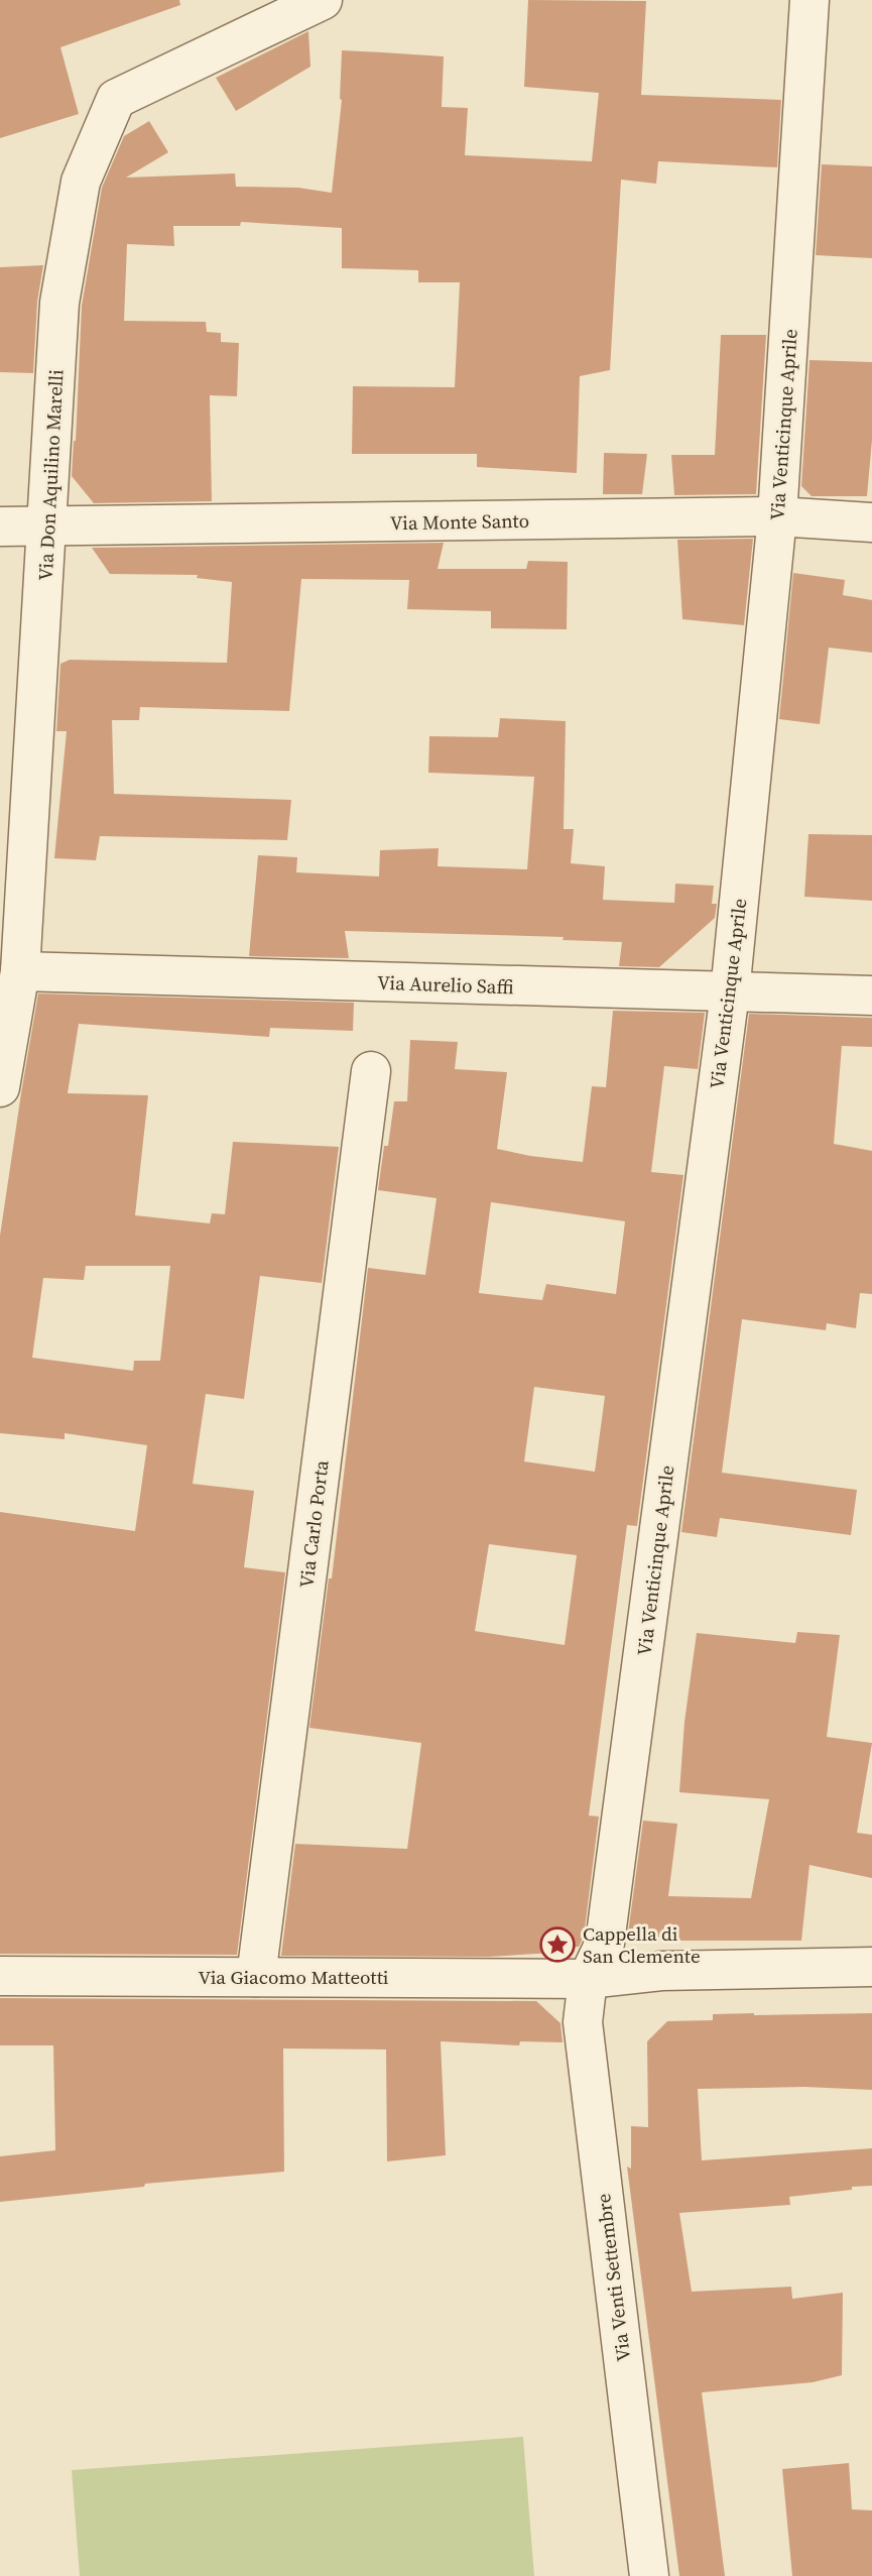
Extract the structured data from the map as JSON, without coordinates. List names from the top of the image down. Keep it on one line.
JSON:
{"streets":{"street":["Via Venticinque Aprile","Via Don Aquilino Marelli","Via Monte Santo","Via Aurelio Saffi","Via Carlo Porta","Via Giacomo Matteotti","Via Venti Settembre"]},"crossings":[["Via Venticinque Aprile","Via Monte Santo"],["Via Venticinque Aprile","Via Aurelio Saffi"],["Via Venticinque Aprile","Via Giacomo Matteotti"],["Via Venticinque Aprile","Via Venti Settembre"],["Via Don Aquilino Marelli","Via Monte Santo"],["Via Don Aquilino Marelli","Via Aurelio Saffi"],["Via Carlo Porta","Via Giacomo Matteotti"],["Via Giacomo Matteotti","Via Venti Settembre"]],"places":{"place":["Cappella di San Clemente"]}}
